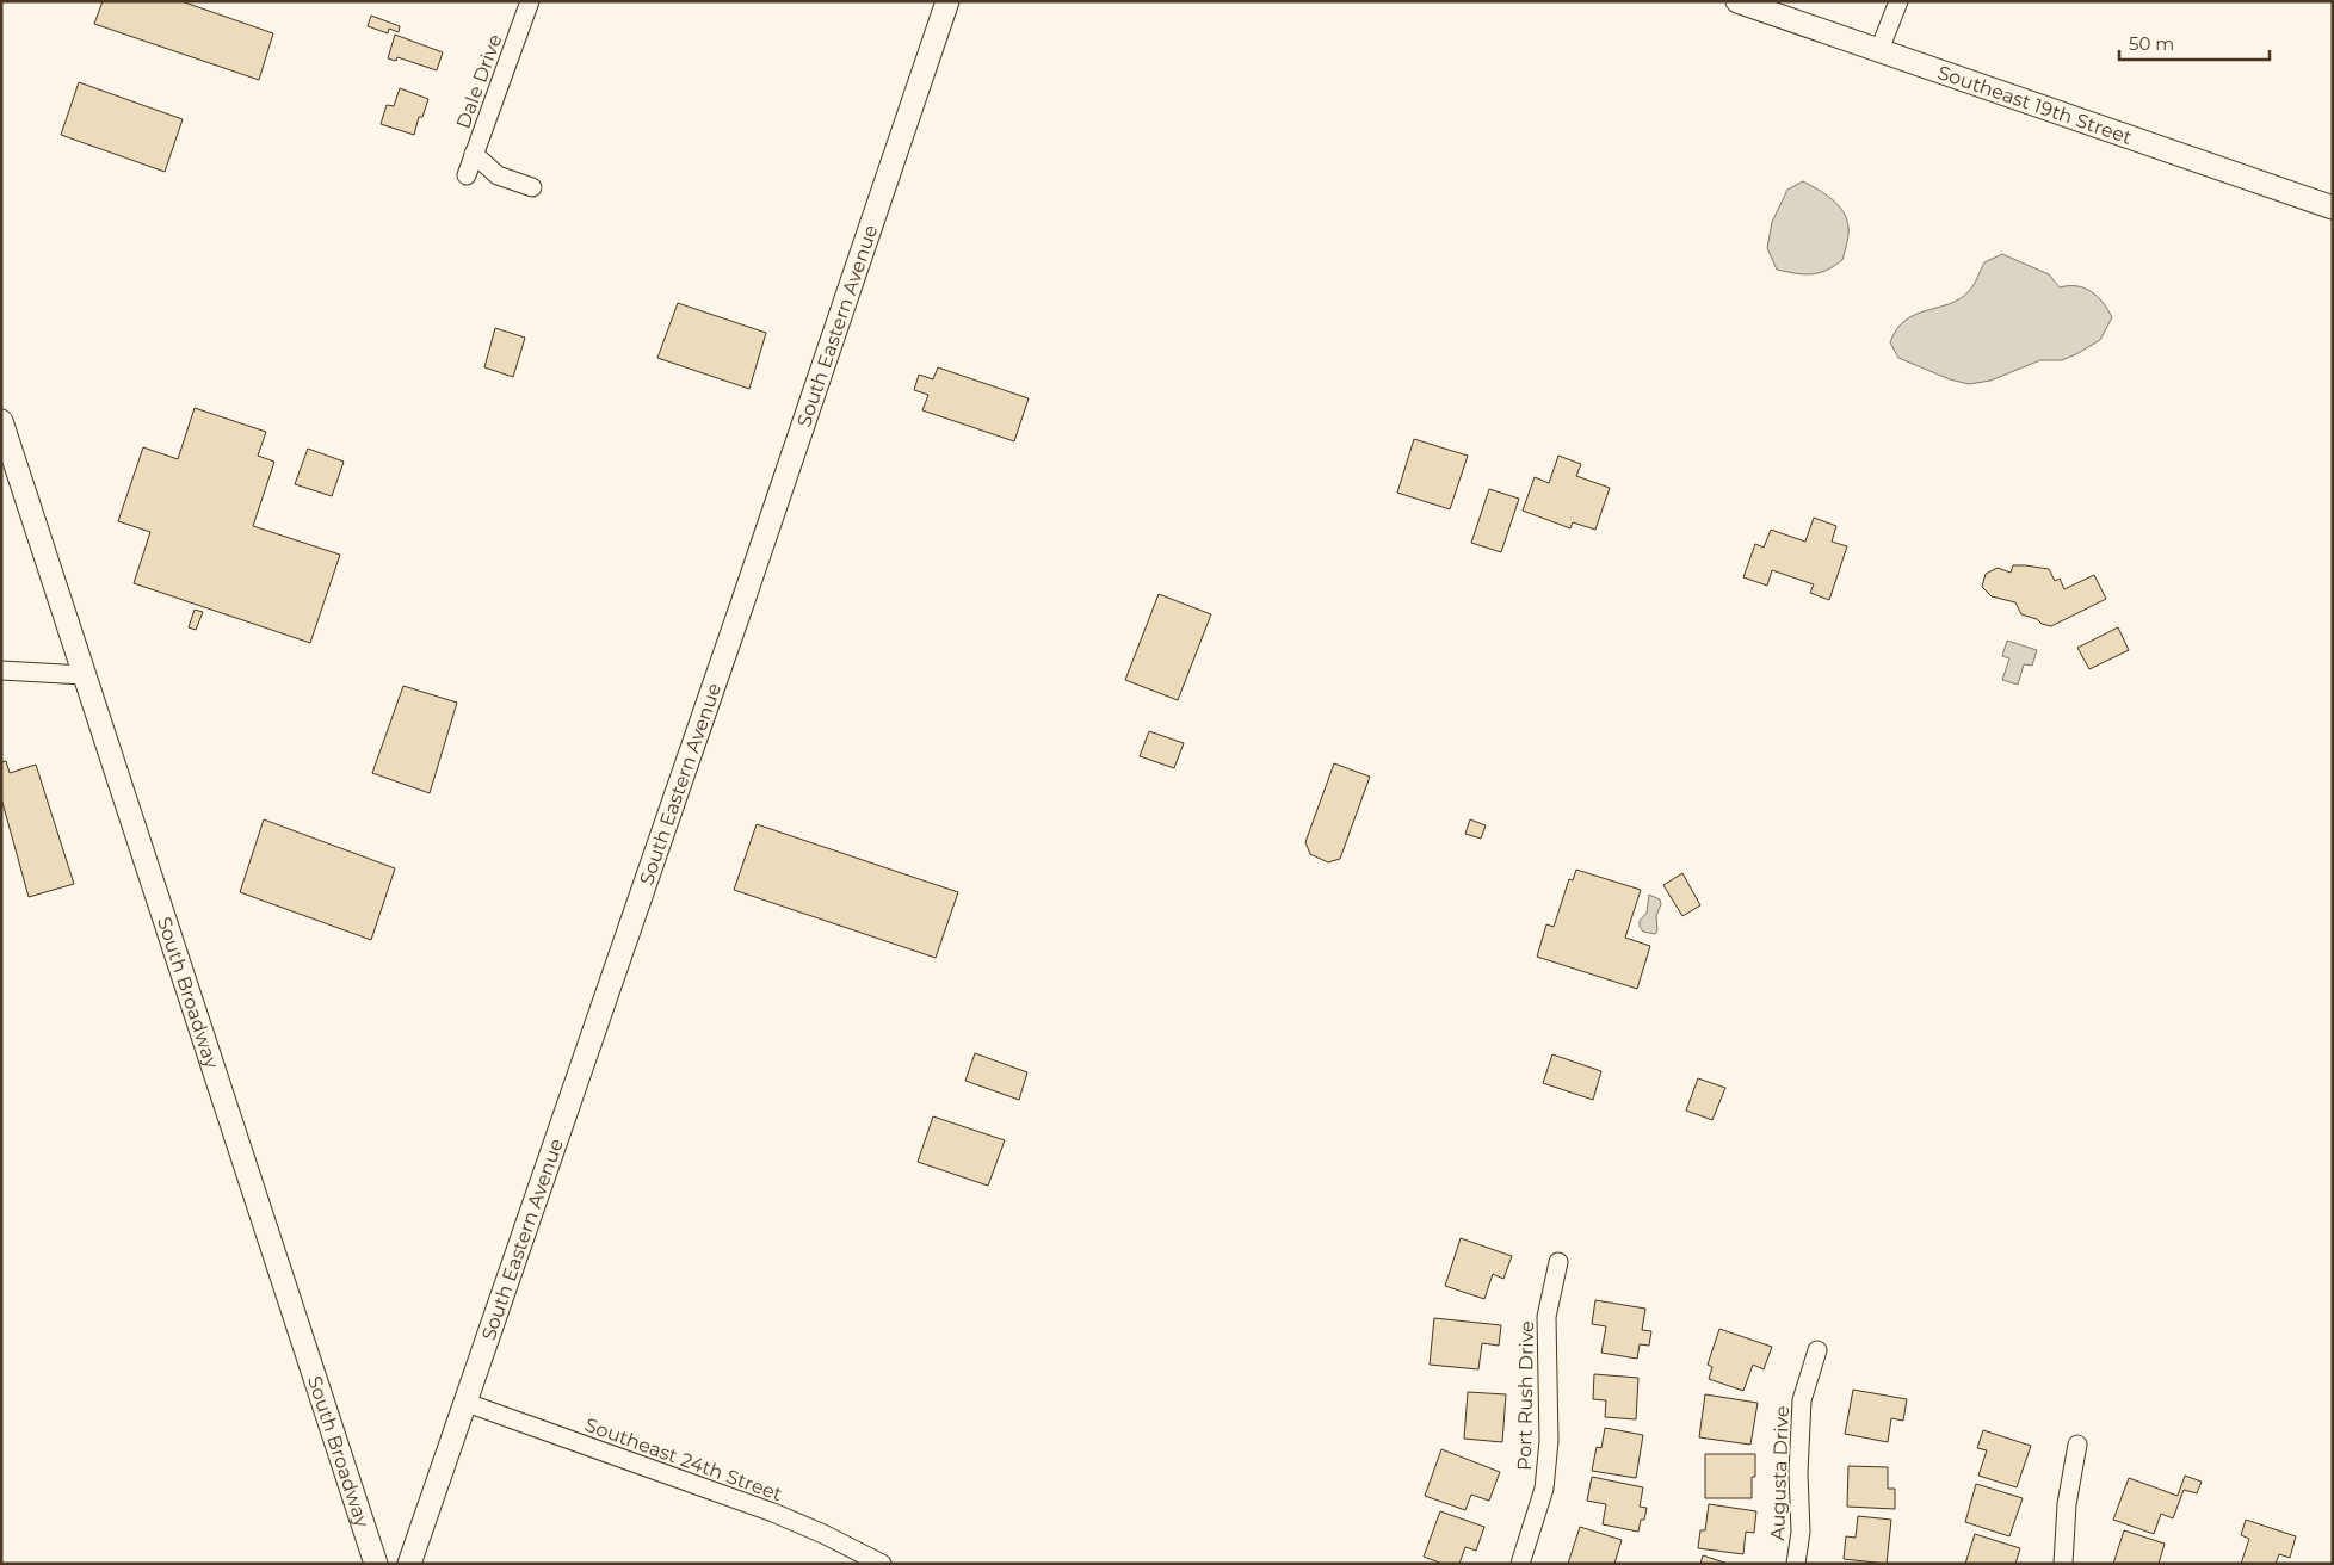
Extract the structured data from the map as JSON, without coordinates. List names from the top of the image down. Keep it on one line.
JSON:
{"streets":{"street":["Dale Drive","Southeast 19th Street","South Eastern Avenue","South Broadway","Port Rush Drive","Southeast 24th Street","Augusta Drive"]},"crossings":[["South Eastern Avenue","Southeast 24th Street"]],"scale_bar":"50 m"}
